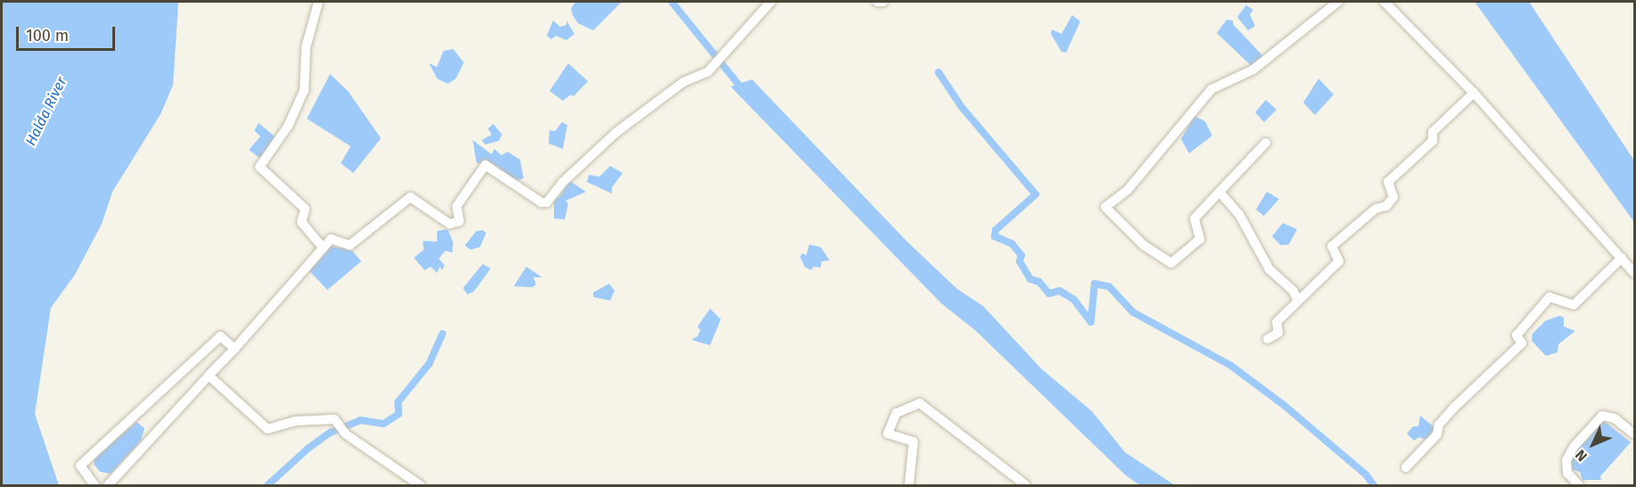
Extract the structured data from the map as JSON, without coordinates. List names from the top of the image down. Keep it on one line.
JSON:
{"water":["Halda River"],"scale_bar":"100 m","north":"bottom left"}
